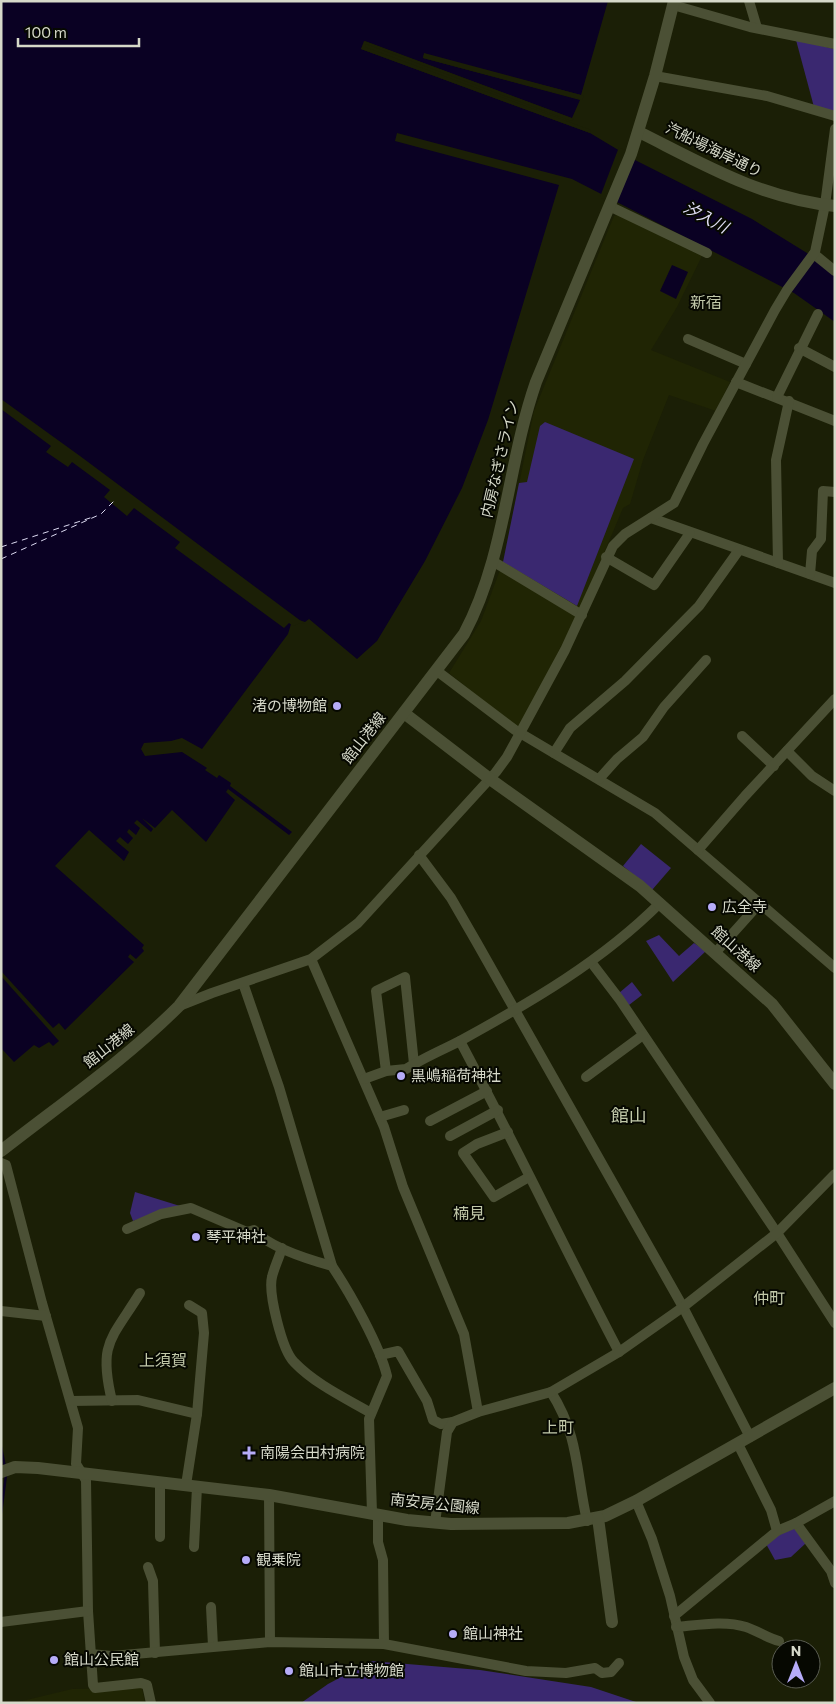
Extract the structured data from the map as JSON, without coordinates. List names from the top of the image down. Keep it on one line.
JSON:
{"streets":{"main road":["汽船場海岸通り","内房なぎさライン","館山港線","南安房公園線"]},"crossings":[["汽船場海岸通り","内房なぎさライン"],["内房なぎさライン","館山港線"]],"districts":["新宿","館山","楠見","仲町","上須賀","上町"],"water":["汐入川"],"places":{"other":["渚の博物館","広全寺","黒嶋稲荷神社","琴平神社","観乗院","館山神社","館山公民館","館山市立博物館"],"health":["南陽会田村病院"]},"scale_bar":"100 m","north":"top"}
